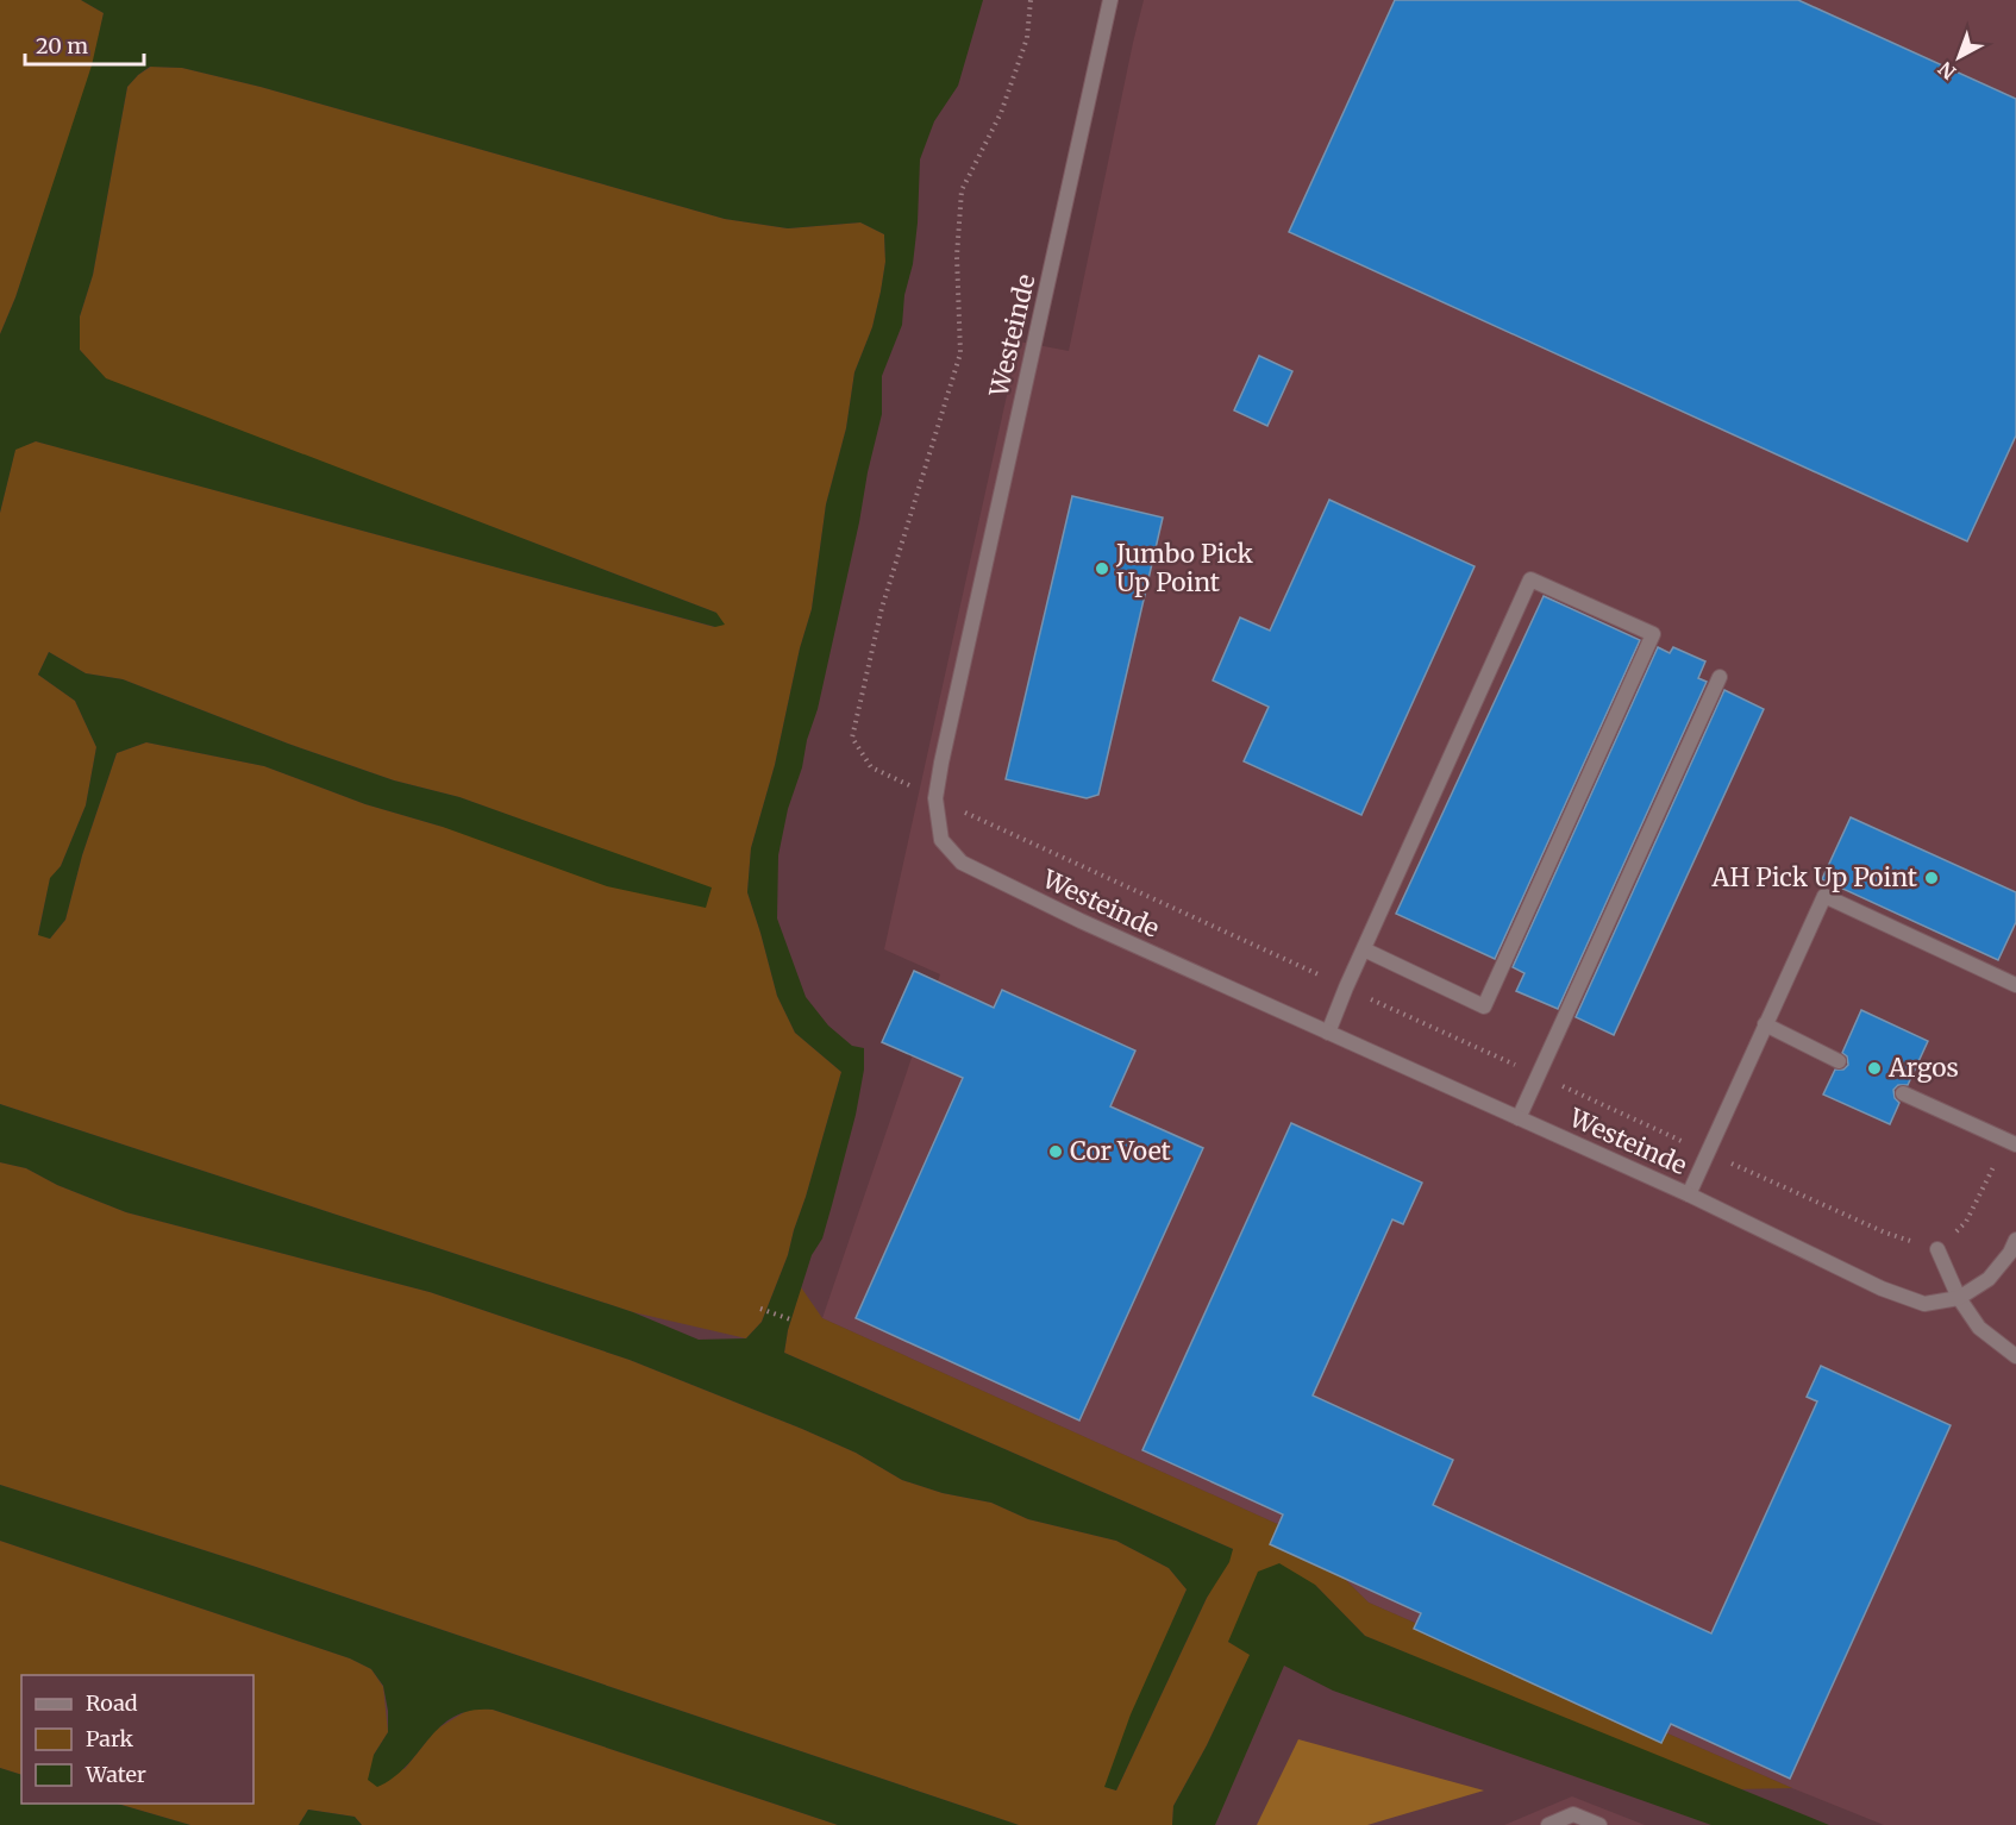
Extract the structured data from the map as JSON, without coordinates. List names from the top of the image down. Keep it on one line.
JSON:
{"streets":{"street":["Westeinde"]},"places":["Jumbo Pick Up Point","AH Pick Up Point","Argos","Cor Voet"],"legend":["Road","Park","Water"],"scale_bar":"20 m","north":"bottom left"}
